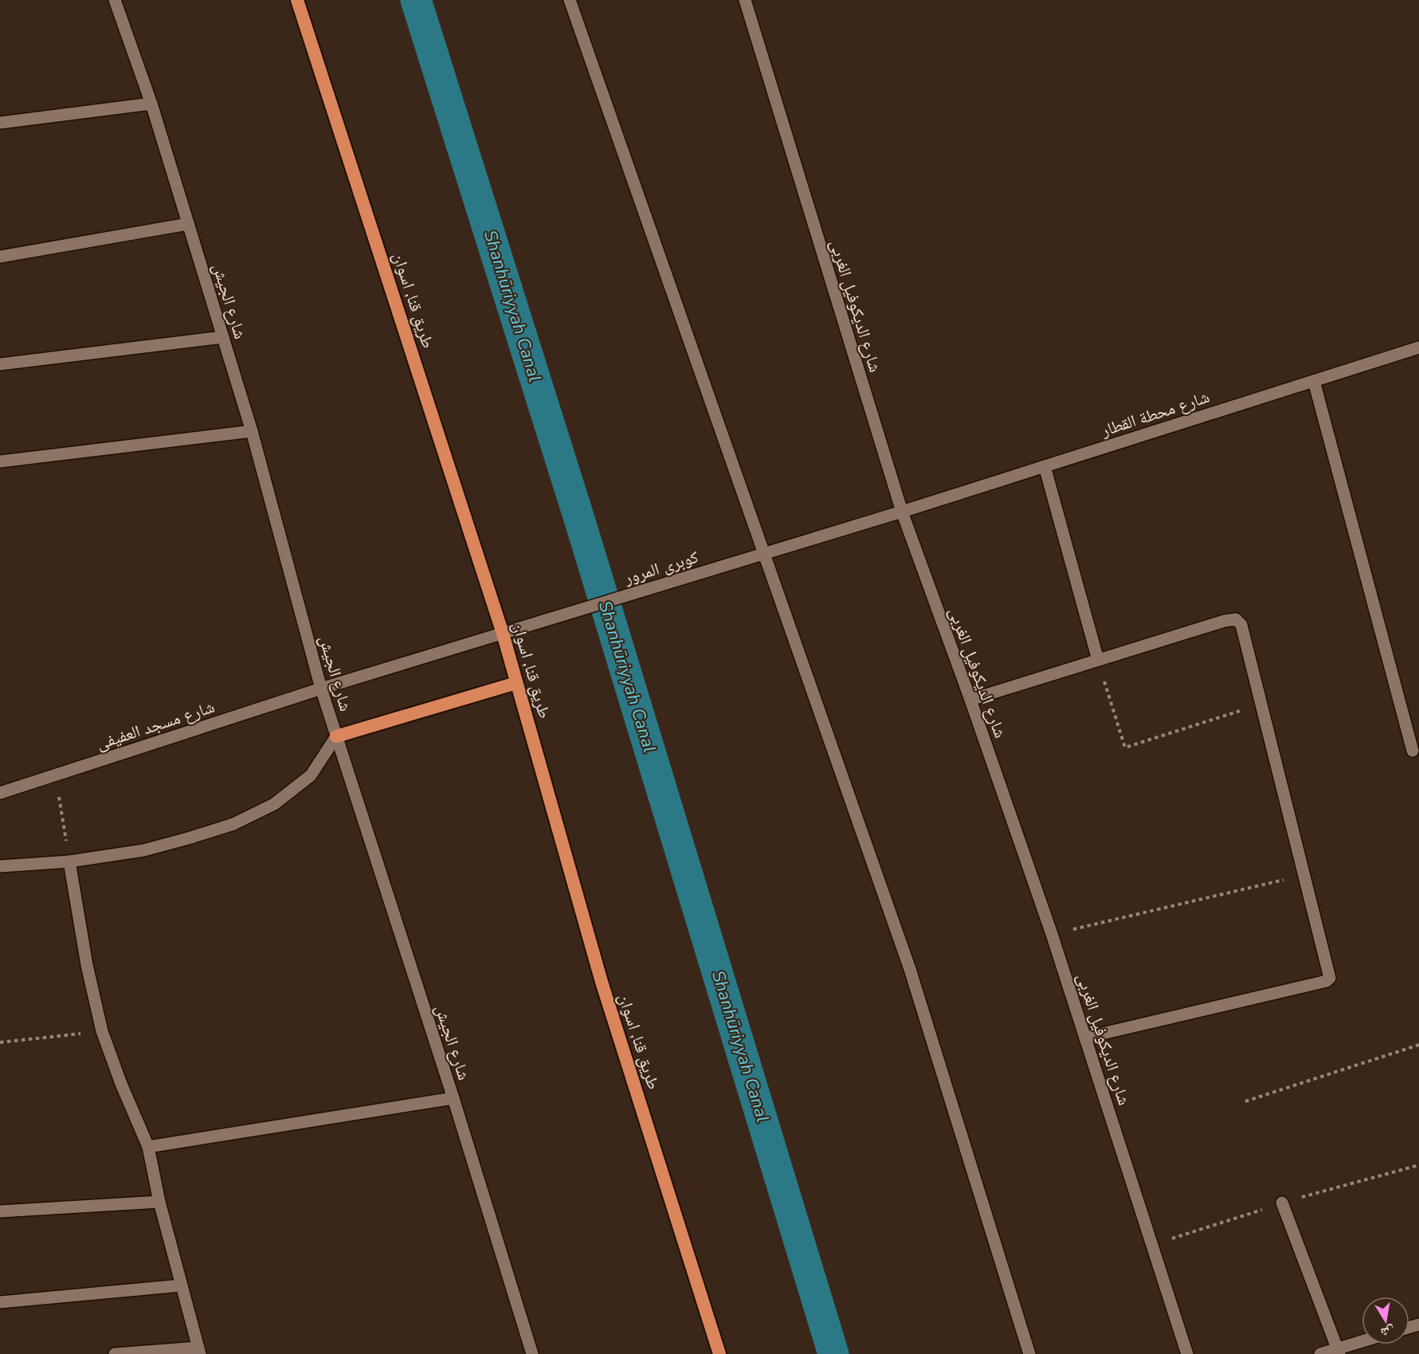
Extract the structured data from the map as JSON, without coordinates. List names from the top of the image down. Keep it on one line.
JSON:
{"streets":{"highway":["طريق قنا, اسوان"],"street":["شارع الجيش","شارع الديكوفيل الغربى","شارع محطة القطار","كوبرى المرور","شارع مسجد العفيفى"]},"crossings":[["طريق قنا, اسوان","كوبرى المرور"],["شارع الجيش","كوبرى المرور"],["شارع الجيش","شارع مسجد العفيفى"],["شارع الديكوفيل الغربى","شارع محطة القطار"],["شارع الديكوفيل الغربى","كوبرى المرور"],["شارع محطة القطار","كوبرى المرور"],["كوبرى المرور","شارع مسجد العفيفى"]],"water":["Shanhūriyyah Canal"],"north":"bottom"}
